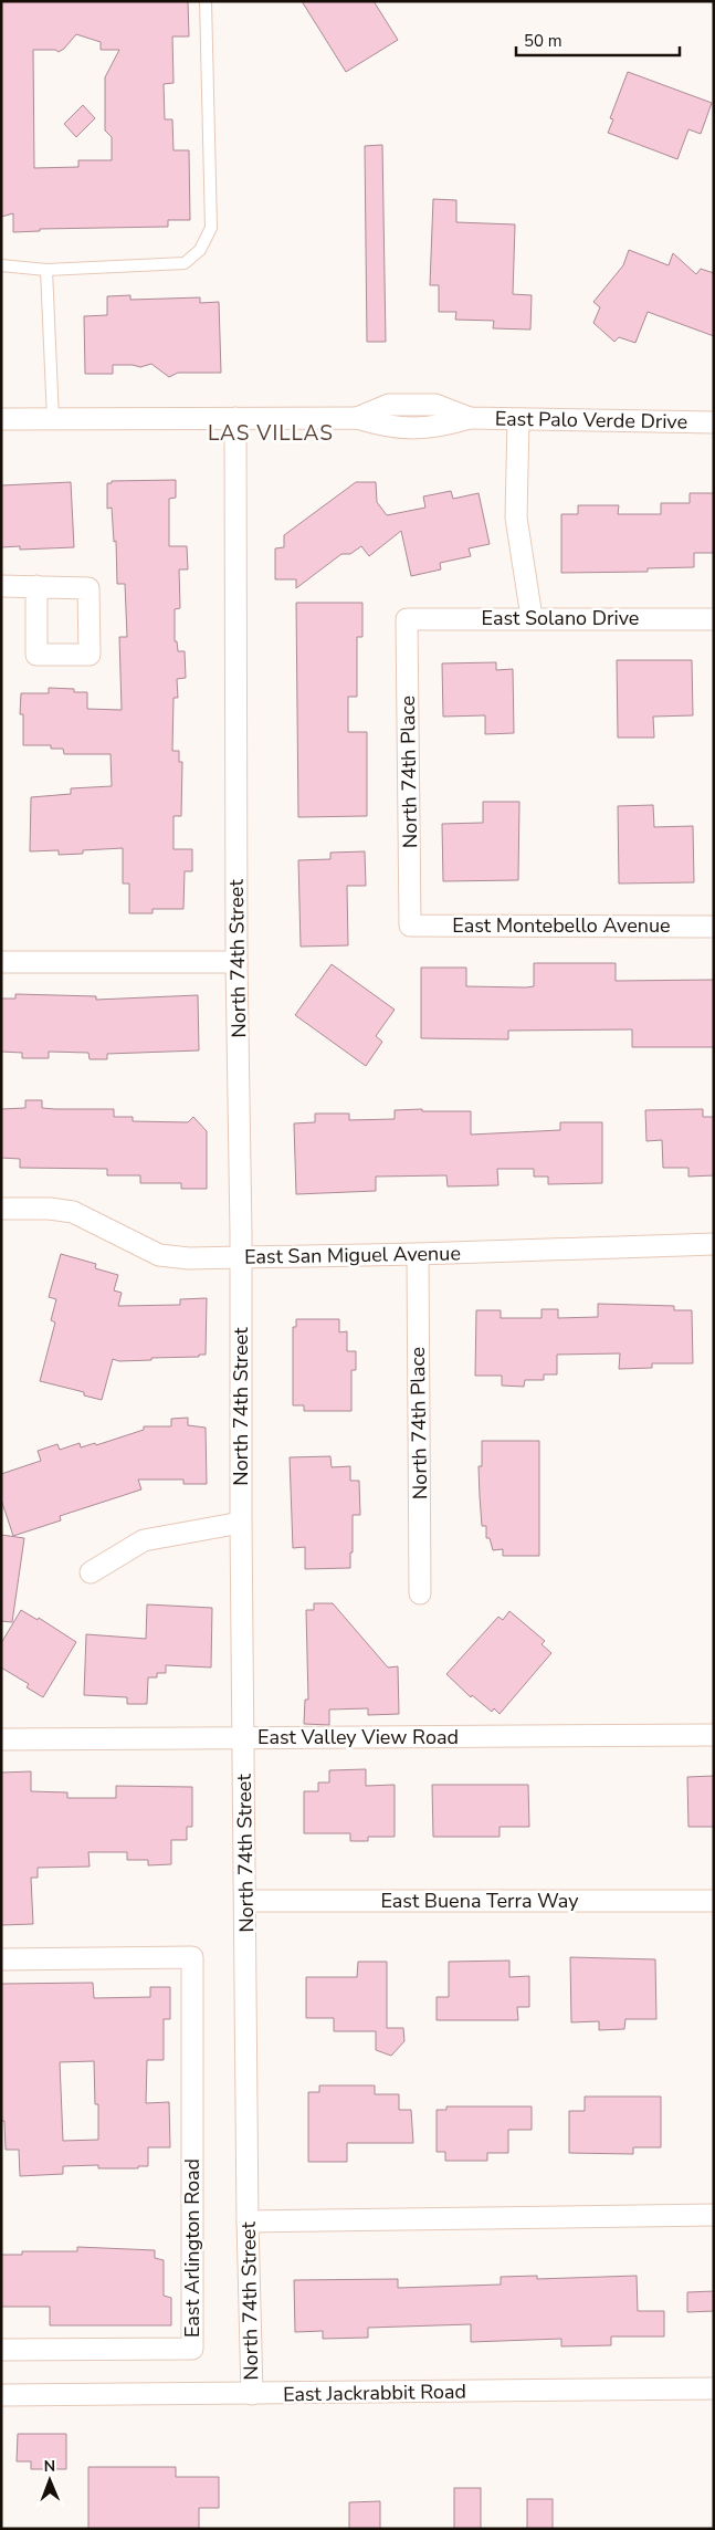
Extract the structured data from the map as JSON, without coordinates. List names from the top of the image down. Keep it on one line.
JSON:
{"streets":{"street":["East Palo Verde Drive","East Solano Drive","North 74th Place","East Montebello Avenue","North 74th Street","East San Miguel Avenue","East Valley View Road","East Buena Terra Way","East Arlington Road","East Jackrabbit Road"]},"crossings":[["East Palo Verde Drive","North 74th Street"],["East Solano Drive","North 74th Place"],["North 74th Place","East Montebello Avenue"],["North 74th Place","East San Miguel Avenue"],["North 74th Street","East San Miguel Avenue"],["North 74th Street","East Valley View Road"],["North 74th Street","East Buena Terra Way"],["North 74th Street","East Jackrabbit Road"]],"districts":["LAS VILLAS"],"scale_bar":"50 m","north":"top"}
